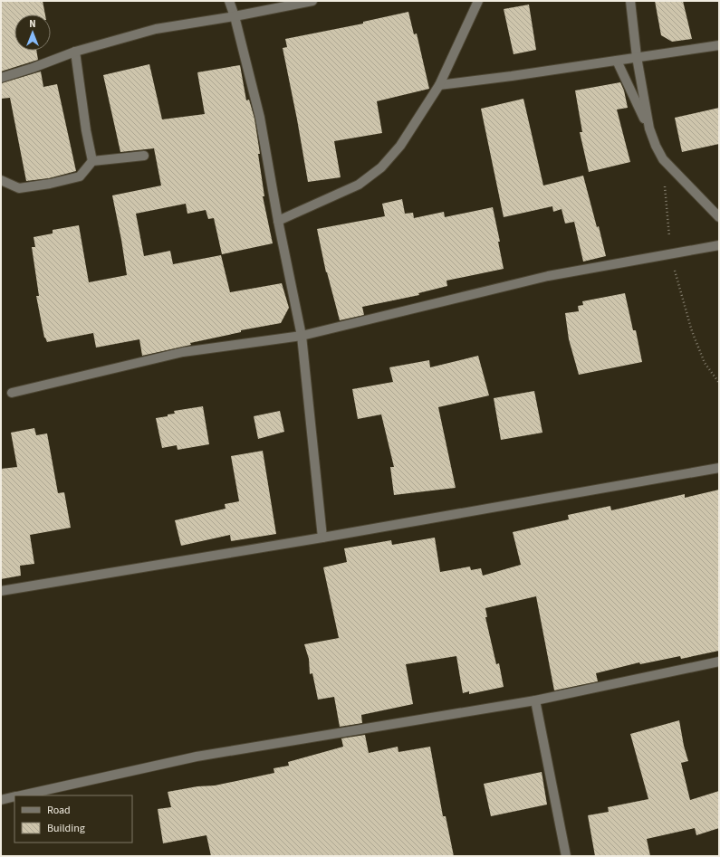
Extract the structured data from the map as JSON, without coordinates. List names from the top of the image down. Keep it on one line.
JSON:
{"legend":["Road","Building"],"north":"top"}
